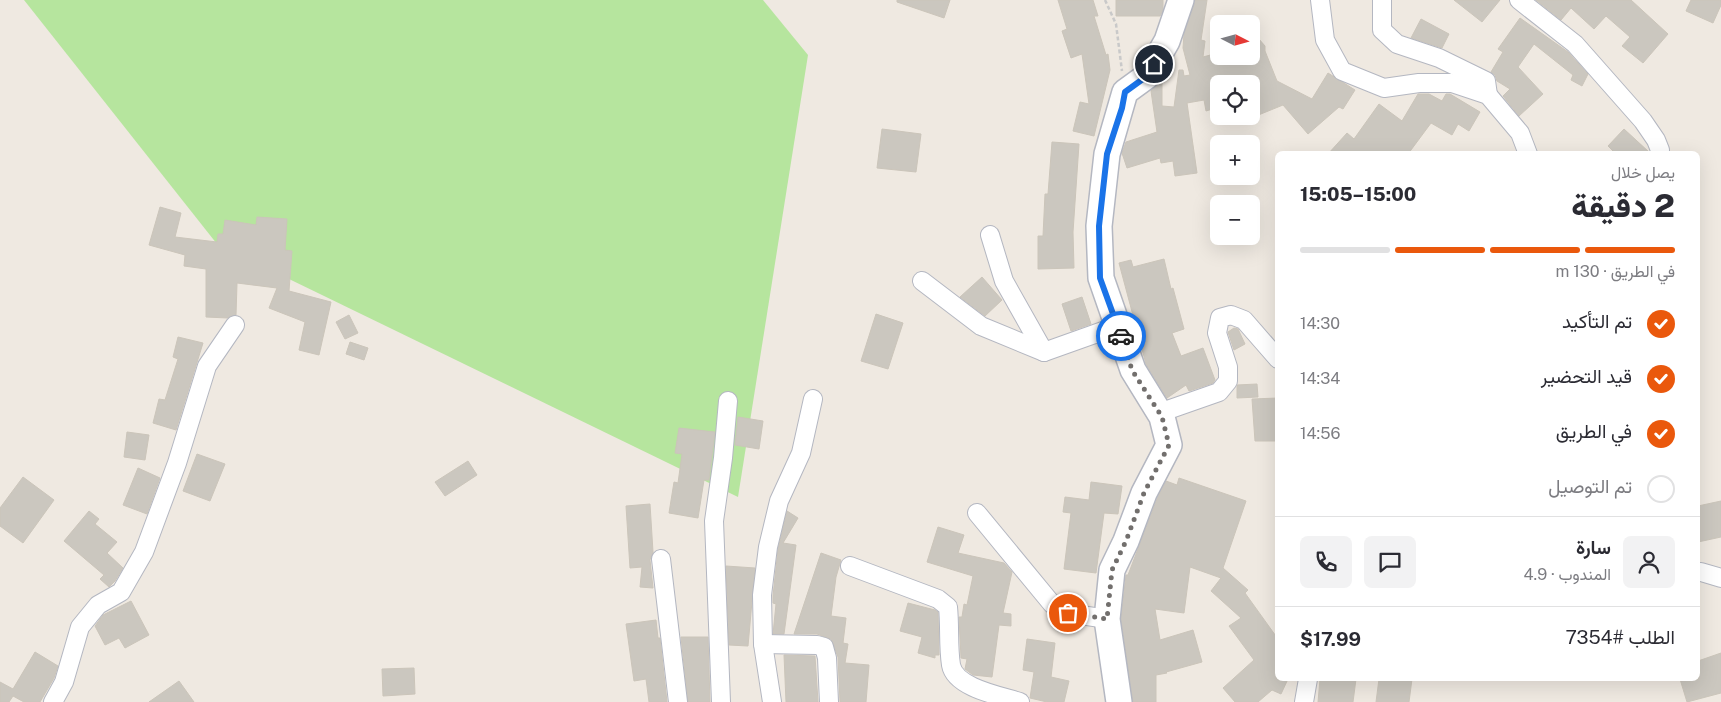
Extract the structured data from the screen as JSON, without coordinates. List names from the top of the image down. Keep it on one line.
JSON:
{"north":"right","page":{"map_buttons":["+","−"],"heading":["2 دقيقة","يصل خلال","15:00–15:05"],"panel":["سارة","المندوب · 4.9","الطلب #7354","$17.99"],"bar":"في الطريق · 130 m","list":[["تم التأكيد","14:30"],["قيد التحضير","14:34"],["في الطريق","14:56"],"تم التوصيل"]}}
